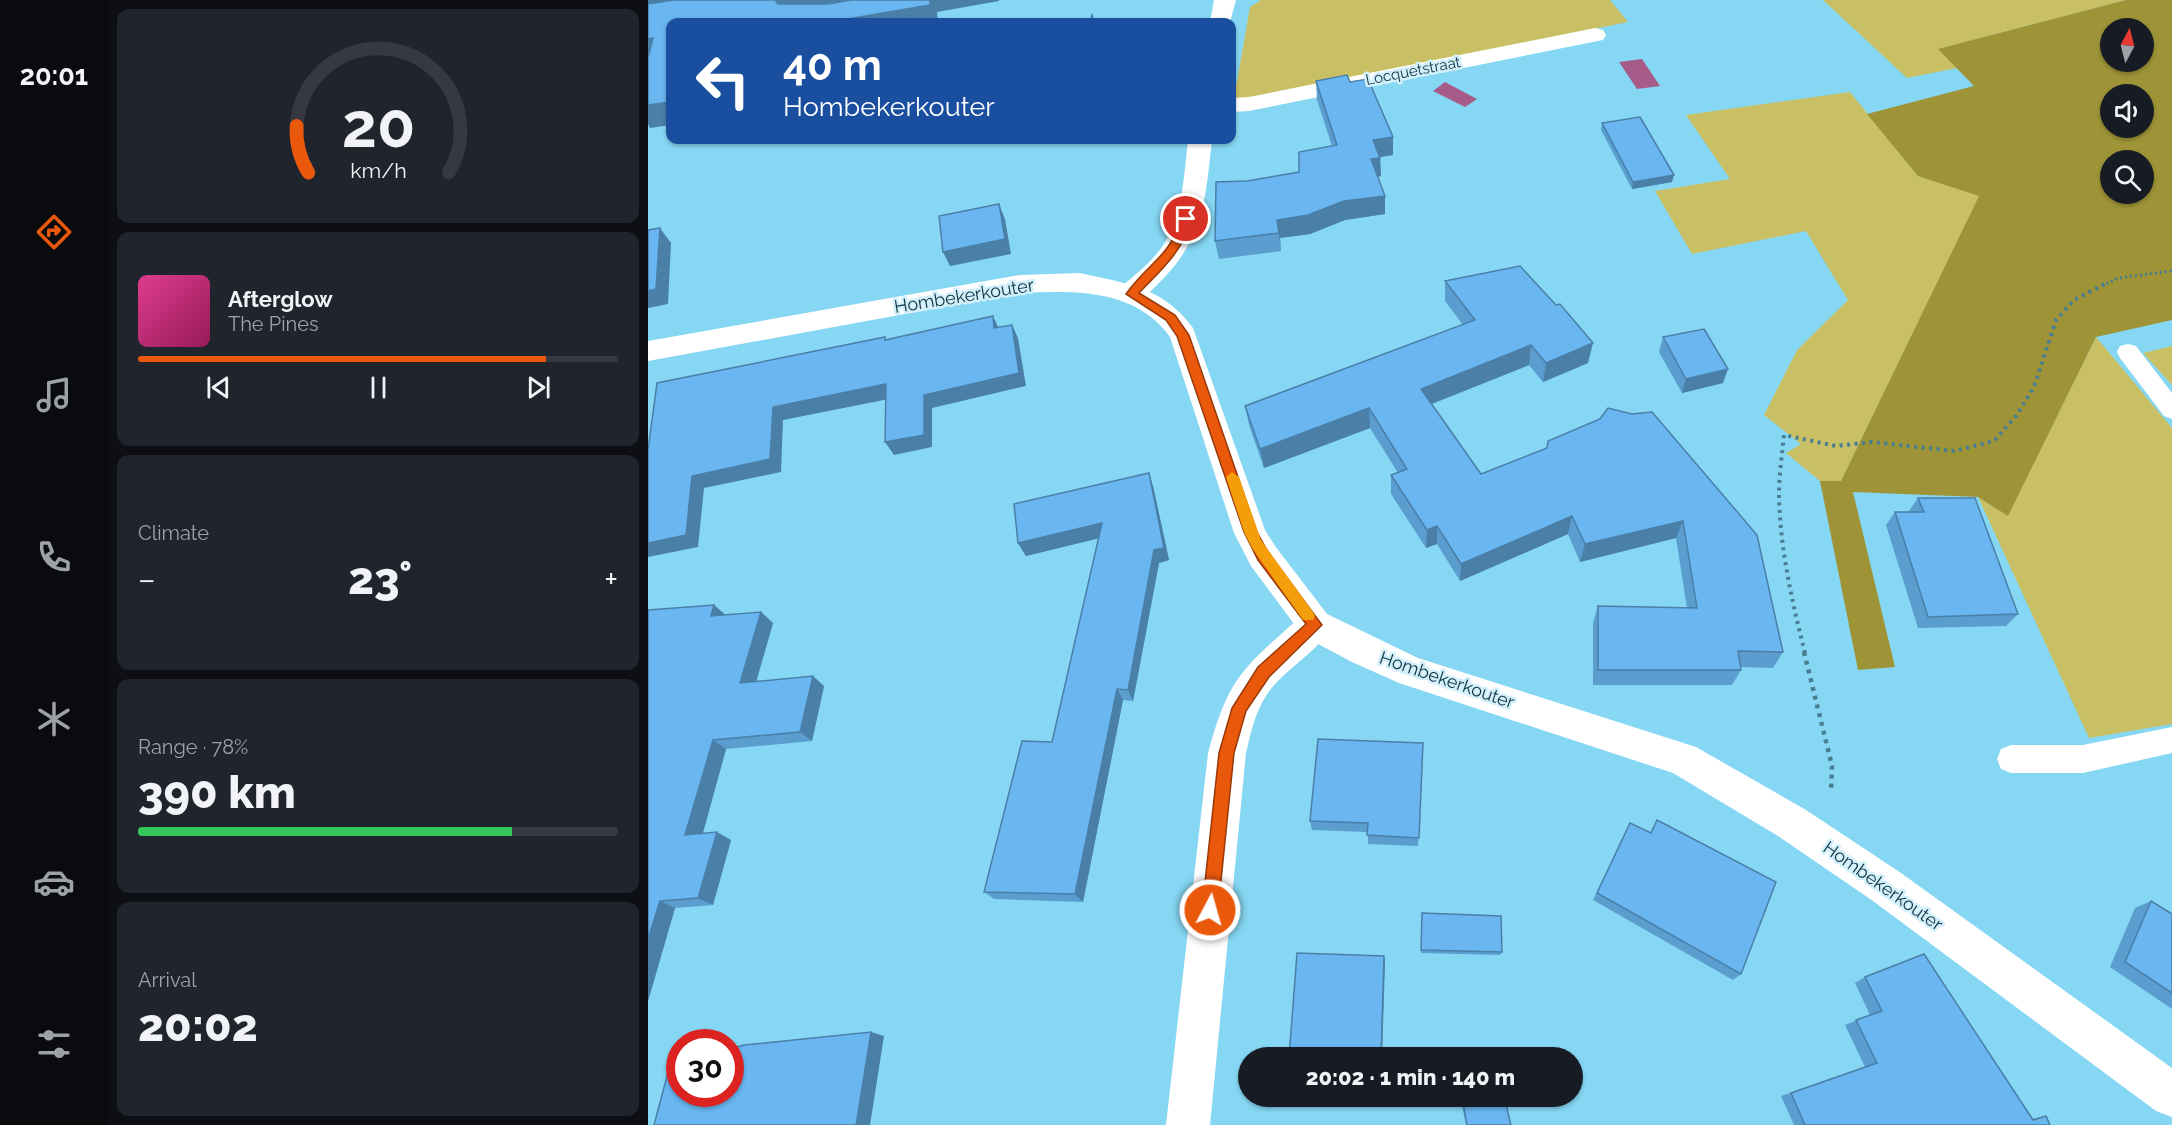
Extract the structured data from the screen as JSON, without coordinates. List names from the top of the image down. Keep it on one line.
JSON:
{"streets":{"street":["Locquetstraat","Hombekerkouter"]},"north":"top","page":{"tabs":"20:01","turn":["40 m","Hombekerkouter"],"song":["Afterglow","The Pines"],"tile":["Climate",["Range · 78%","390 km"],["Arrival","20:02"]],"heat":["−","23°","+"],"limit":"30","trip":"20:02 · 1 min · 140 m","gauge":["20","km/h"]}}
